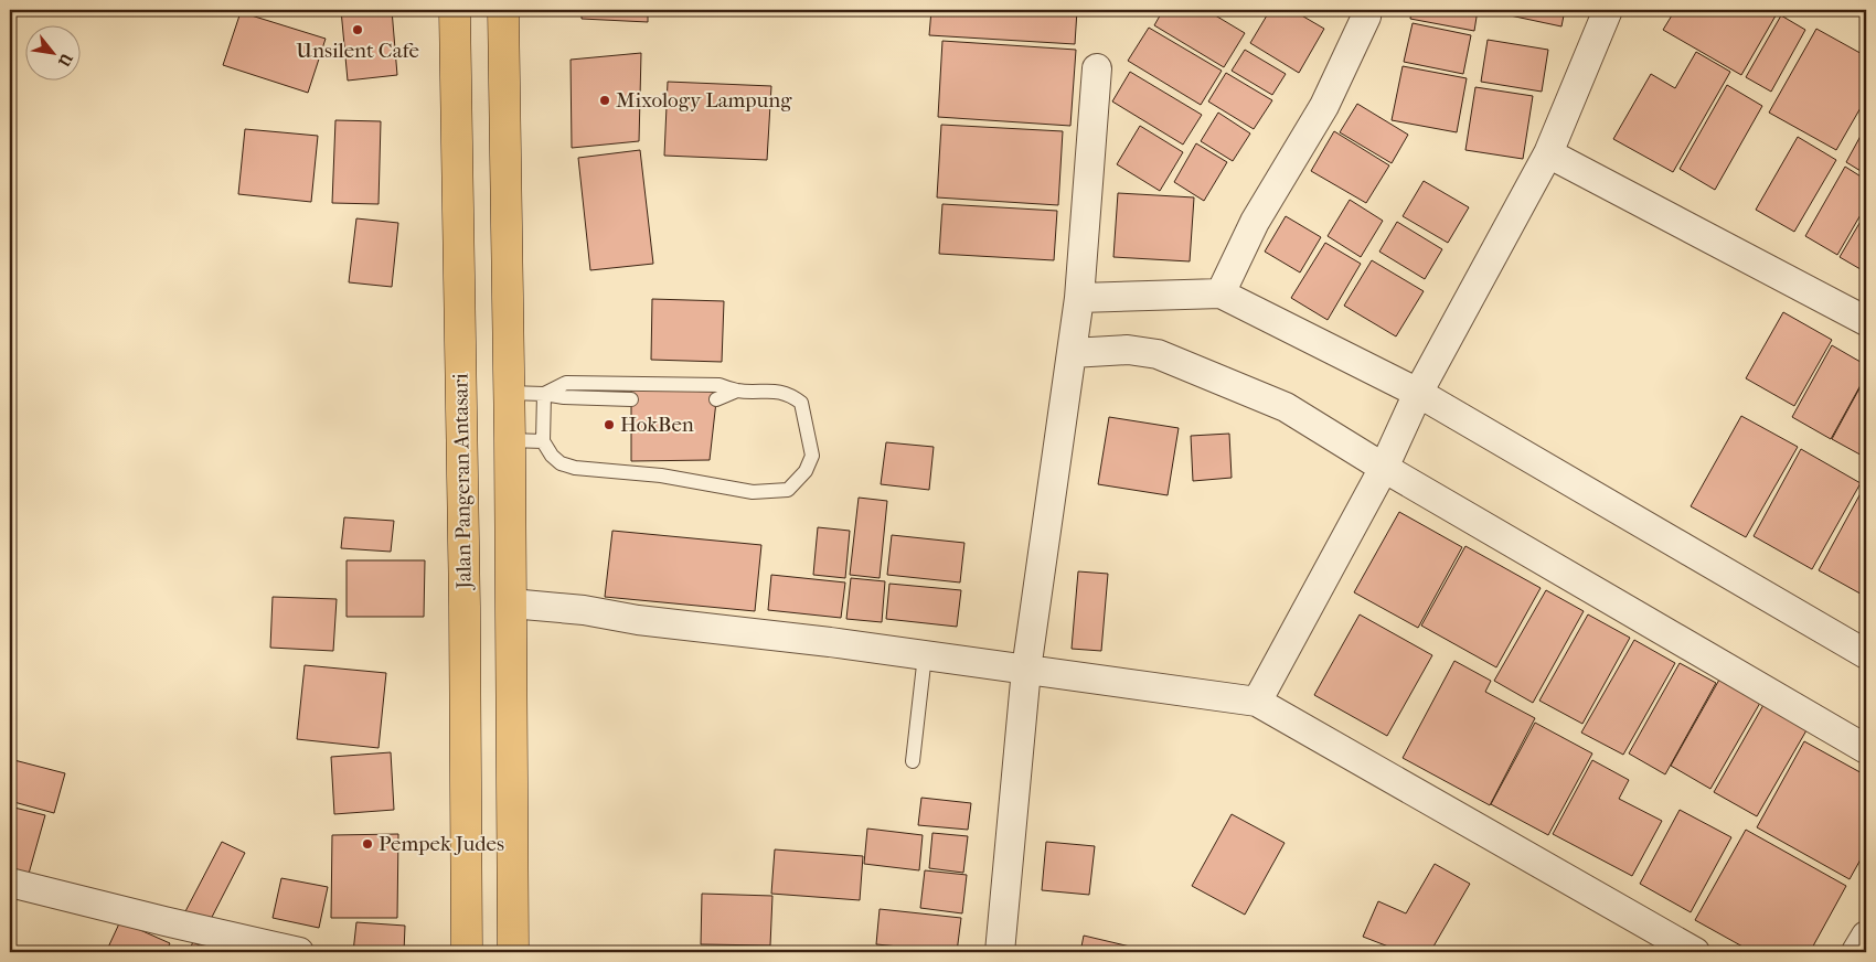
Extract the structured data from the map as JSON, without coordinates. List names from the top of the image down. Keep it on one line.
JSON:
{"streets":{"main road":["Jalan Pangeran Antasari"]},"places":["Unsilent Cafe","Mixology Lampung","HokBen","Pempek Judes"],"north":"bottom right"}
